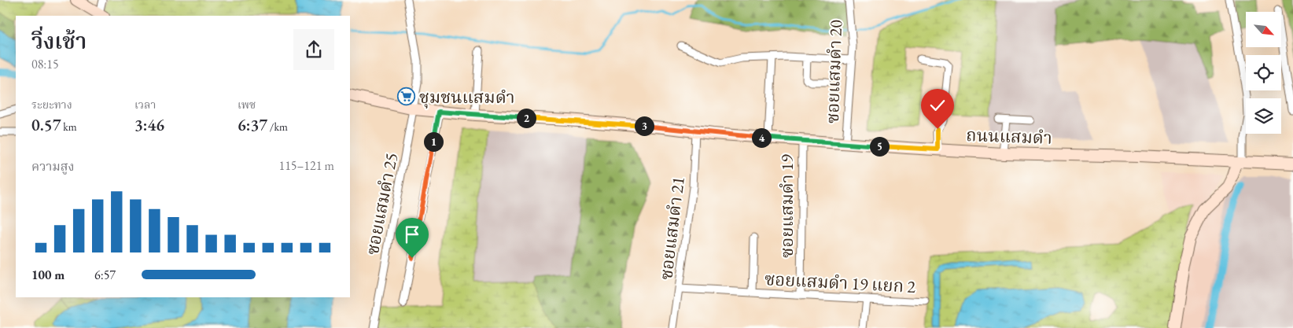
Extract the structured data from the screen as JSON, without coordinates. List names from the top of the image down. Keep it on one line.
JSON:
{"streets":{"street":["ซอยแสมดำ 20","ถนนแสมดำ","ซอยแสมดำ 25","ซอยแสมดำ 19","ซอยแสมดำ 21","ซอยแสมดำ 19 แยก 2"]},"crossings":[["ซอยแสมดำ 20","ถนนแสมดำ"],["ถนนแสมดำ","ซอยแสมดำ 25"],["ถนนแสมดำ","ซอยแสมดำ 19"],["ถนนแสมดำ","ซอยแสมดำ 21"],["ซอยแสมดำ 19","ซอยแสมดำ 19 แยก 2"],["ซอยแสมดำ 21","ซอยแสมดำ 19 แยก 2"]],"places":{"supermarket":["ชุมชนแสมดำ"]},"north":"bottom right","page":{"heading":["วิ่งเช้า","08:15"],"stats":[["ระยะทาง","0.57 km"],["เวลา","3:46"],["เพซ","6:37 /km"]],"pins":["2","3","4","1","5"],"chart":["ความสูง","115–121 m"],"list":[{"name":"100 m","note":"6:57"}]}}
